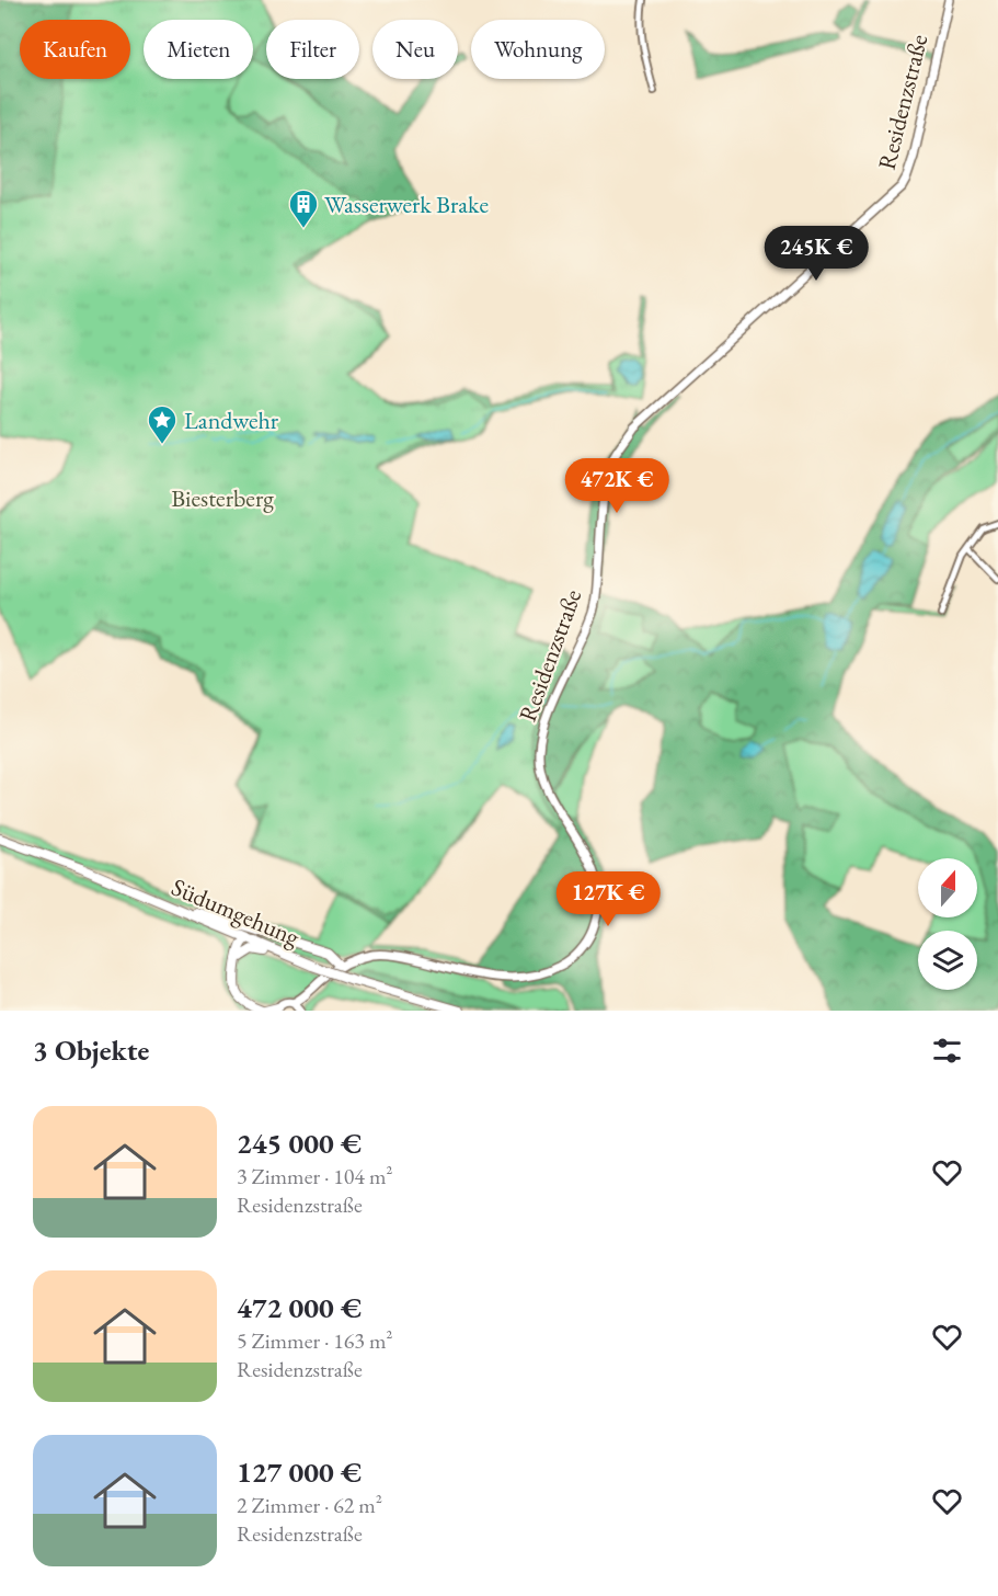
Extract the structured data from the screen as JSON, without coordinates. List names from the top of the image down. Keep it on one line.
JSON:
{"streets":{"main road":["Residenzstraße","Südumgehung"]},"parks":["Biesterberg"],"places":{"building":["Wasserwerk Brake"],"place":["Landwehr"]},"north":"top","page":{"chip":["Kaufen","Mieten","Filter","Neu","Wohnung"],"price":["245K €","472K €","127K €"],"heading":"3 Objekte","list":[{"name":"245 000 €","note":"3 Zimmer · 104 m² · Residenzstraße"},{"name":"472 000 €","note":"5 Zimmer · 163 m² · Residenzstraße"},{"name":"127 000 €","note":"2 Zimmer · 62 m² · Residenzstraße"}]}}
